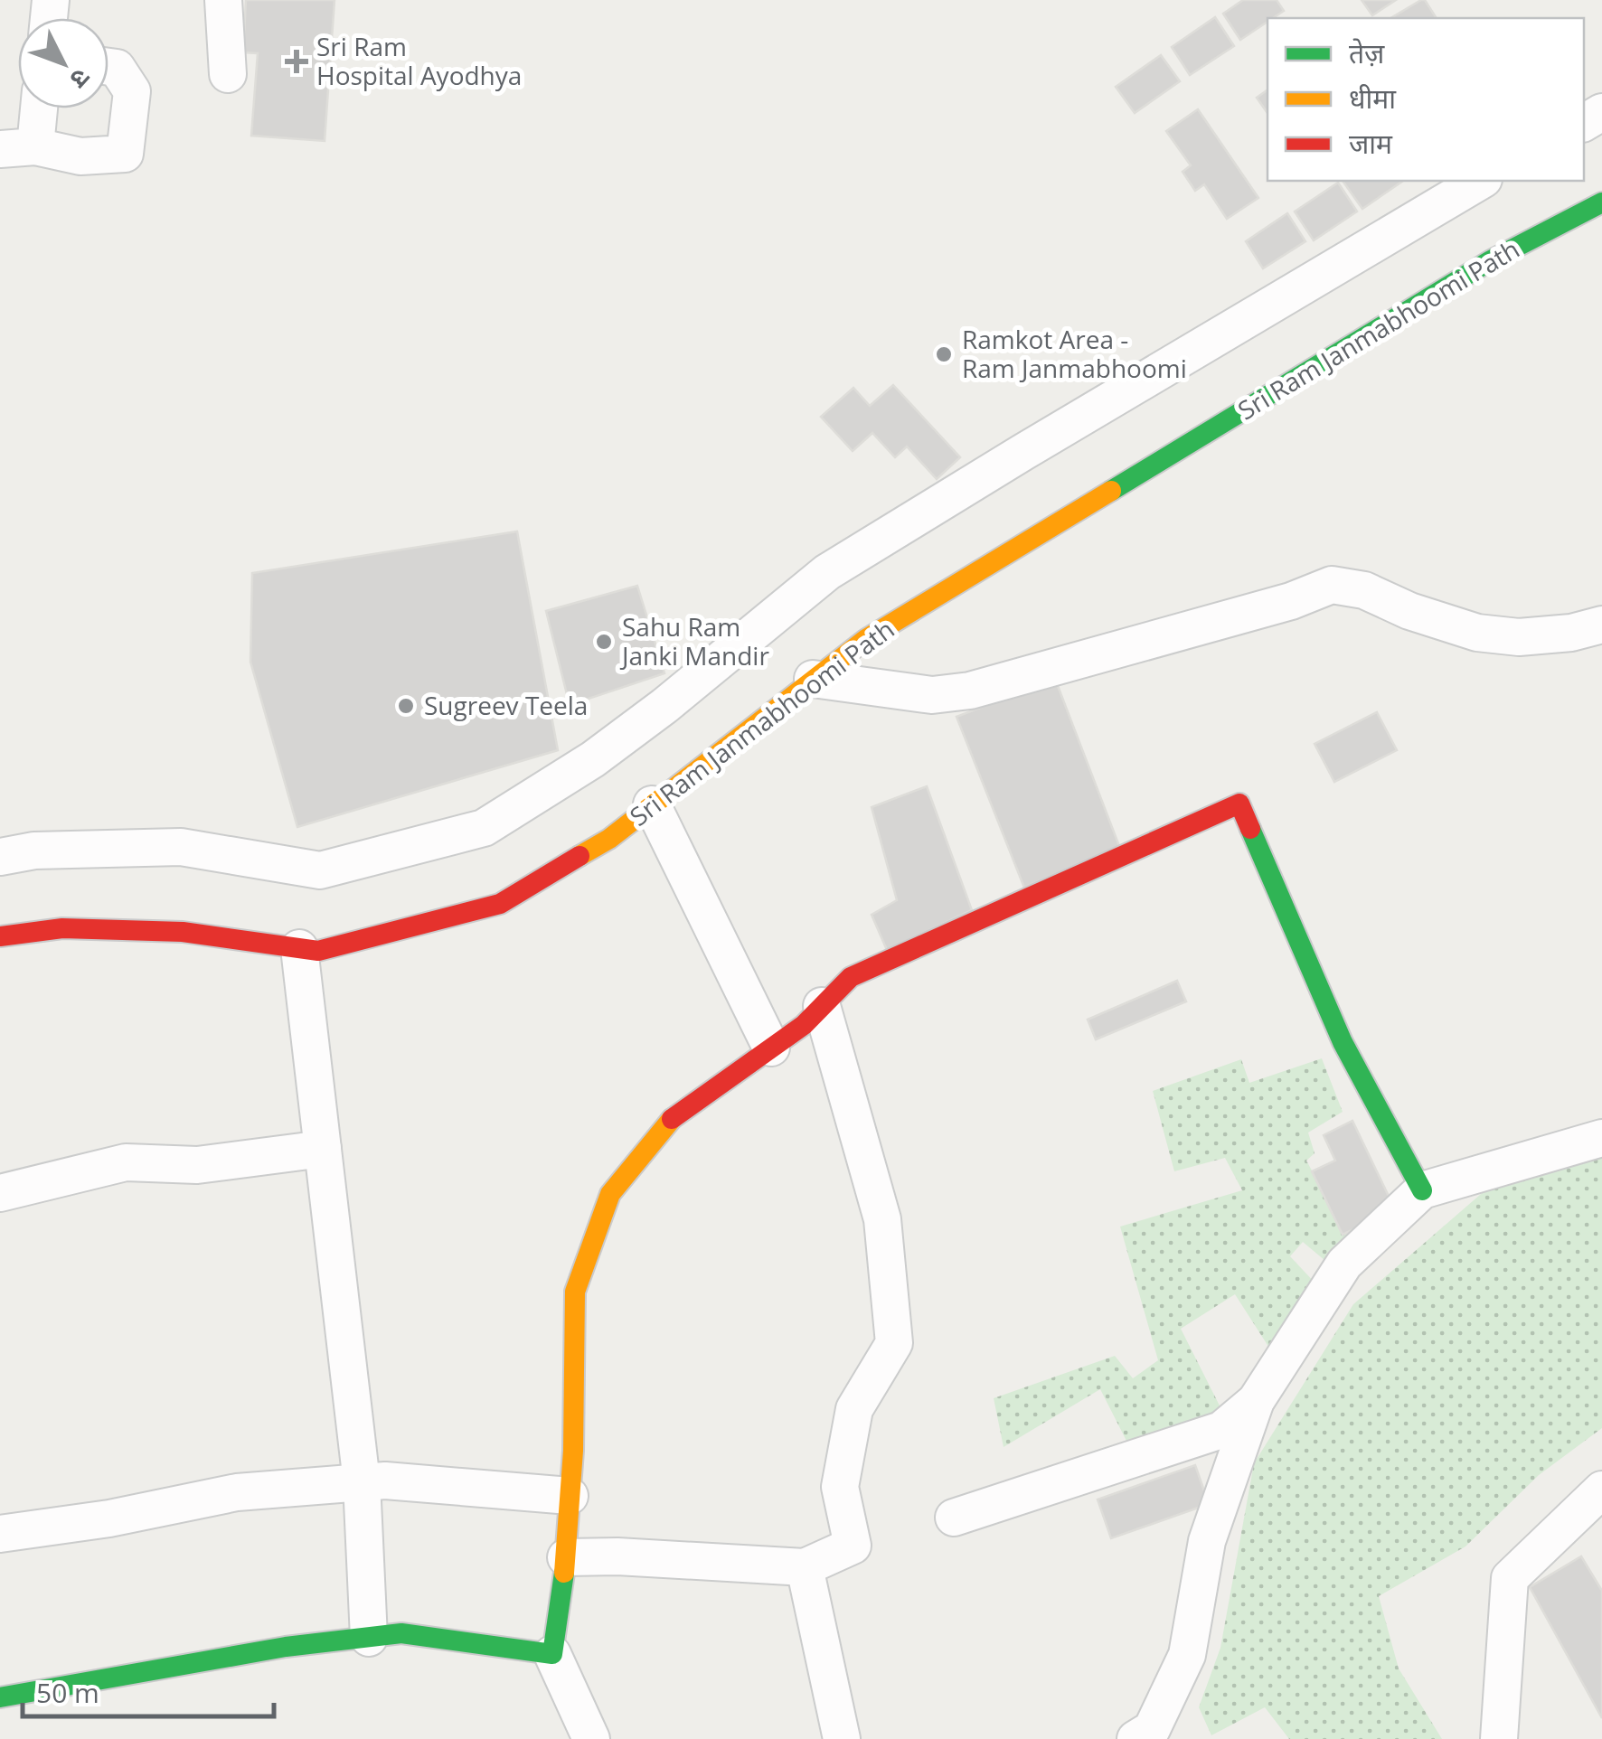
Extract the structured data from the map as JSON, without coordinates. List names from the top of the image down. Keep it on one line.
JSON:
{"streets":{"street":["Sri Ram Janmabhoomi Path"]},"places":{"health":["Sri Ram Hospital Ayodhya"],"other":["Ramkot Area - Ram Janmabhoomi","Sahu Ram Janki Mandir","Sugreev Teela"]},"legend":["तेज़","धीमा","जाम"],"scale_bar":"50 m","north":"bottom right"}
